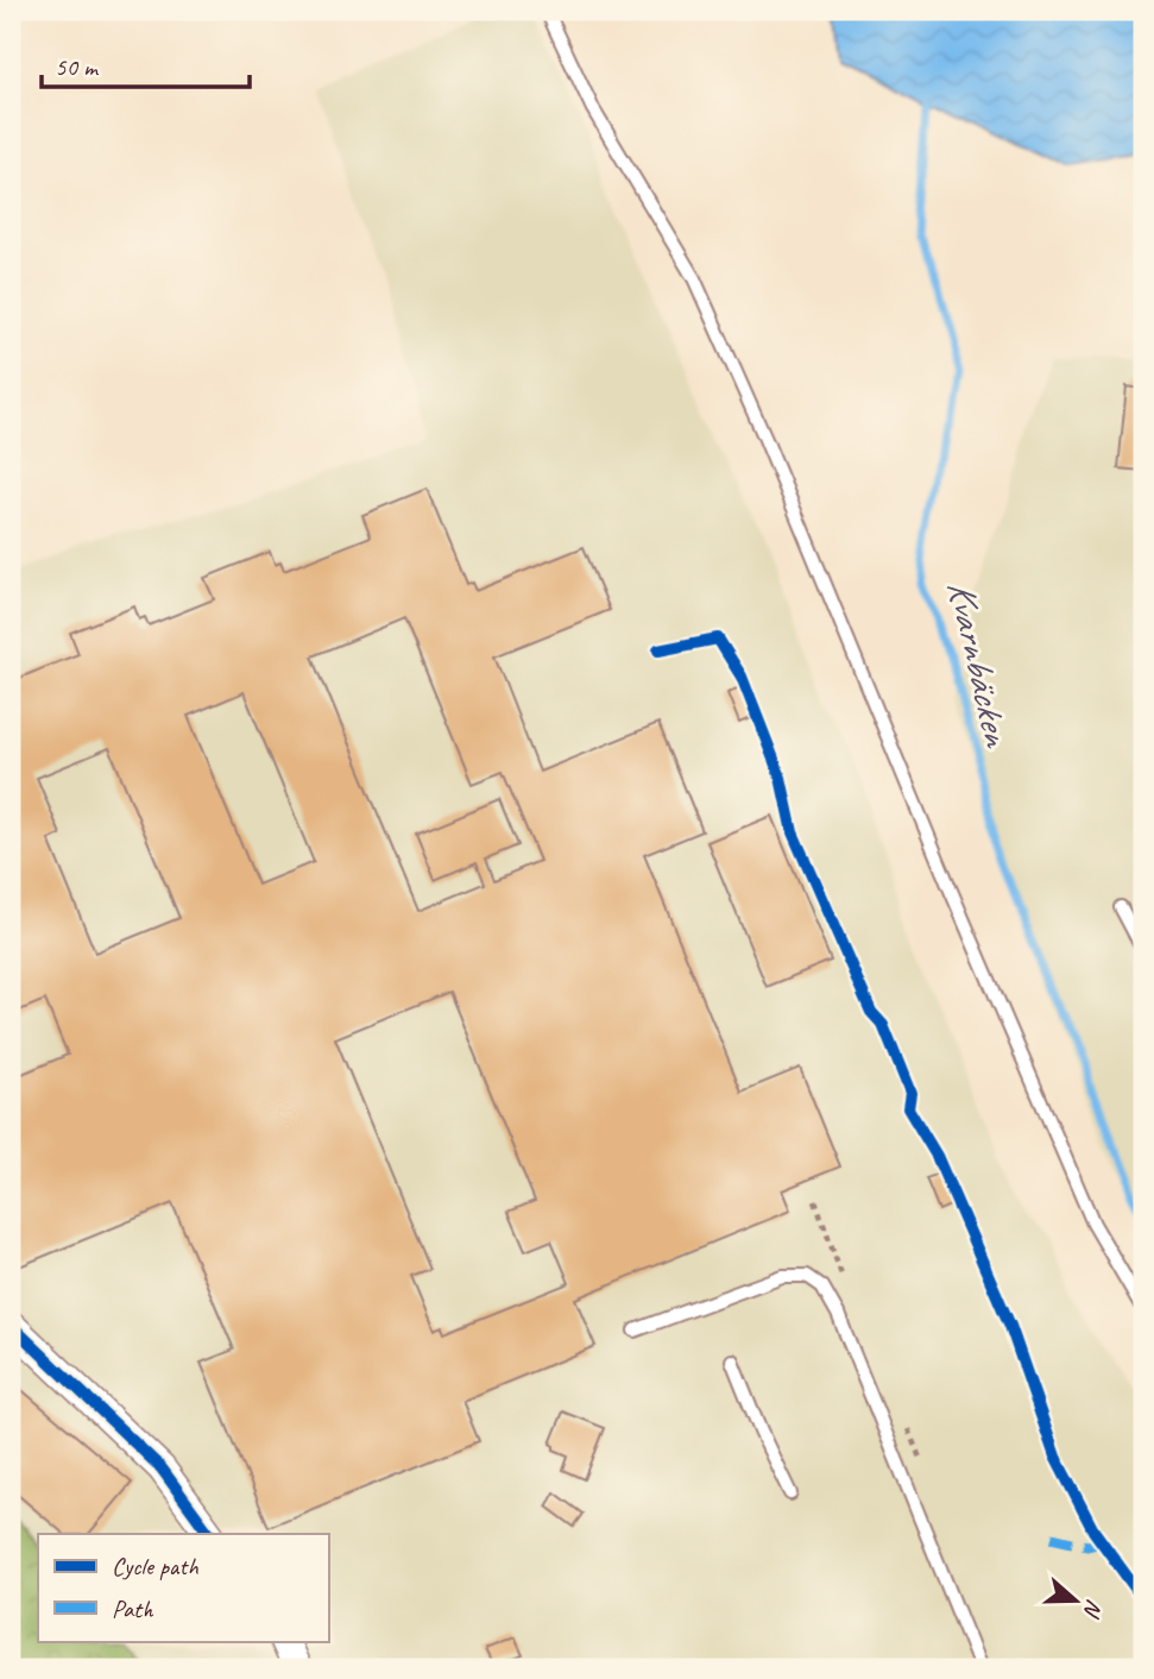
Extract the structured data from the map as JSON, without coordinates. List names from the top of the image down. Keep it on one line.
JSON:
{"water":["Kvarnbäcken"],"legend":["Cycle path","Path"],"scale_bar":"50 m","north":"right"}
